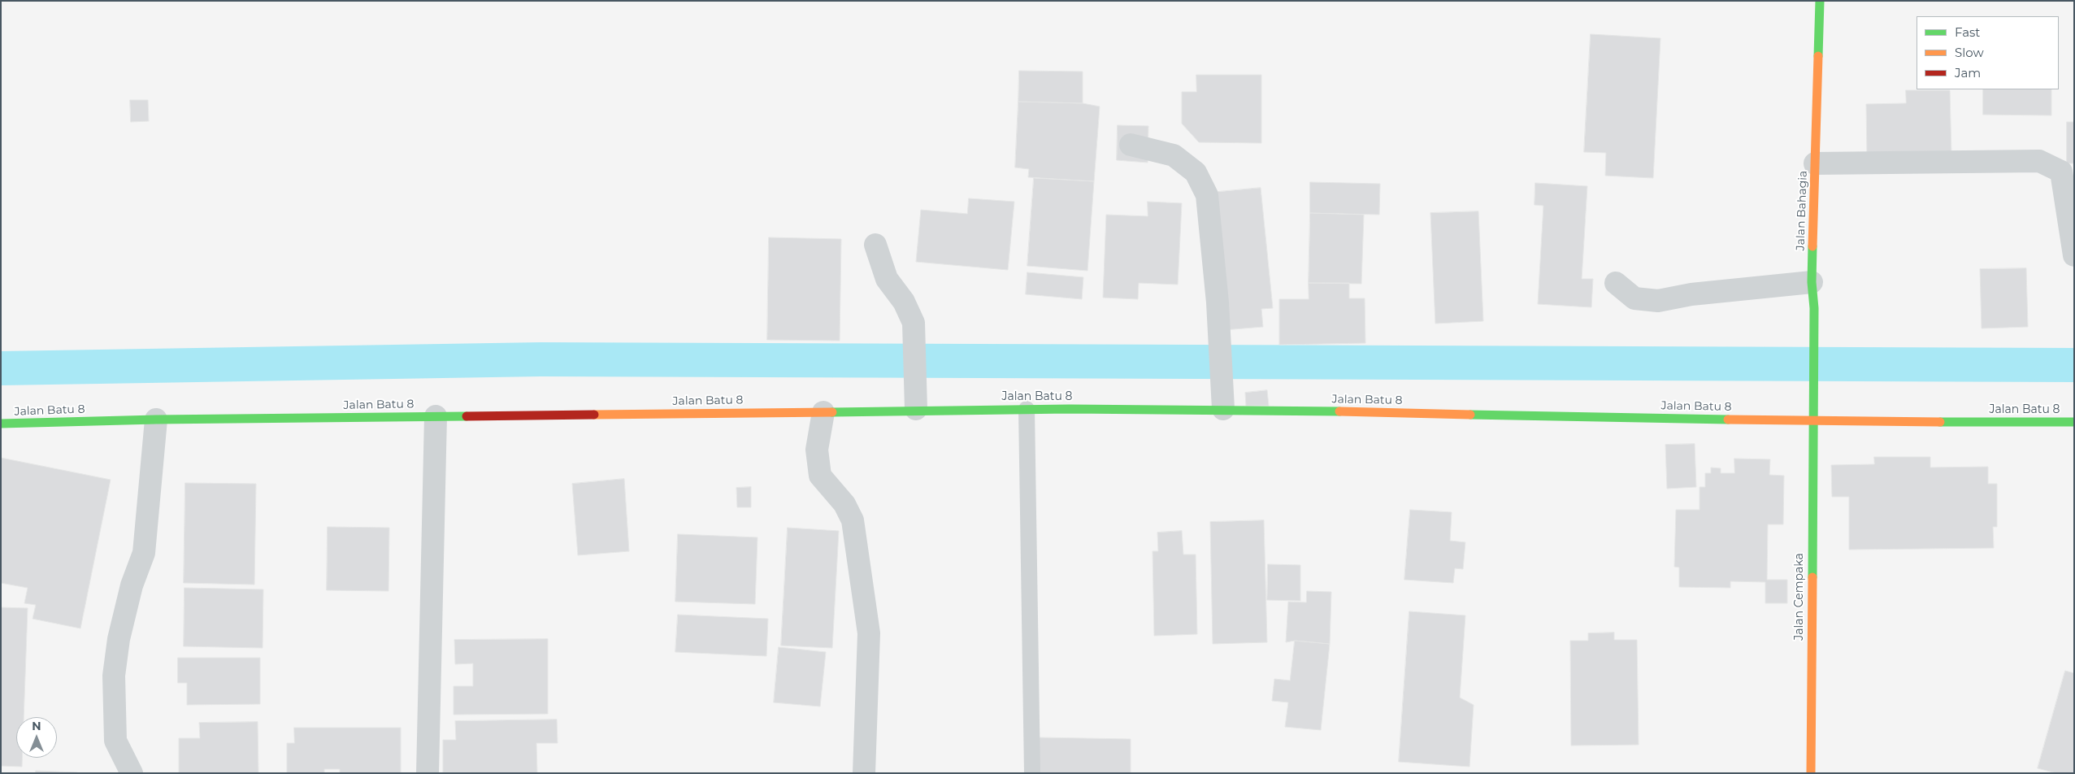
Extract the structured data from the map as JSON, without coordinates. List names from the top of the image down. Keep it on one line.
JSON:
{"streets":{"street":["Jalan Bahagia","Jalan Batu 8","Jalan Cempaka"]},"crossings":[["Jalan Bahagia","Jalan Batu 8"],["Jalan Bahagia","Jalan Cempaka"],["Jalan Batu 8","Jalan Cempaka"]],"legend":["Fast","Slow","Jam"],"north":"top"}
